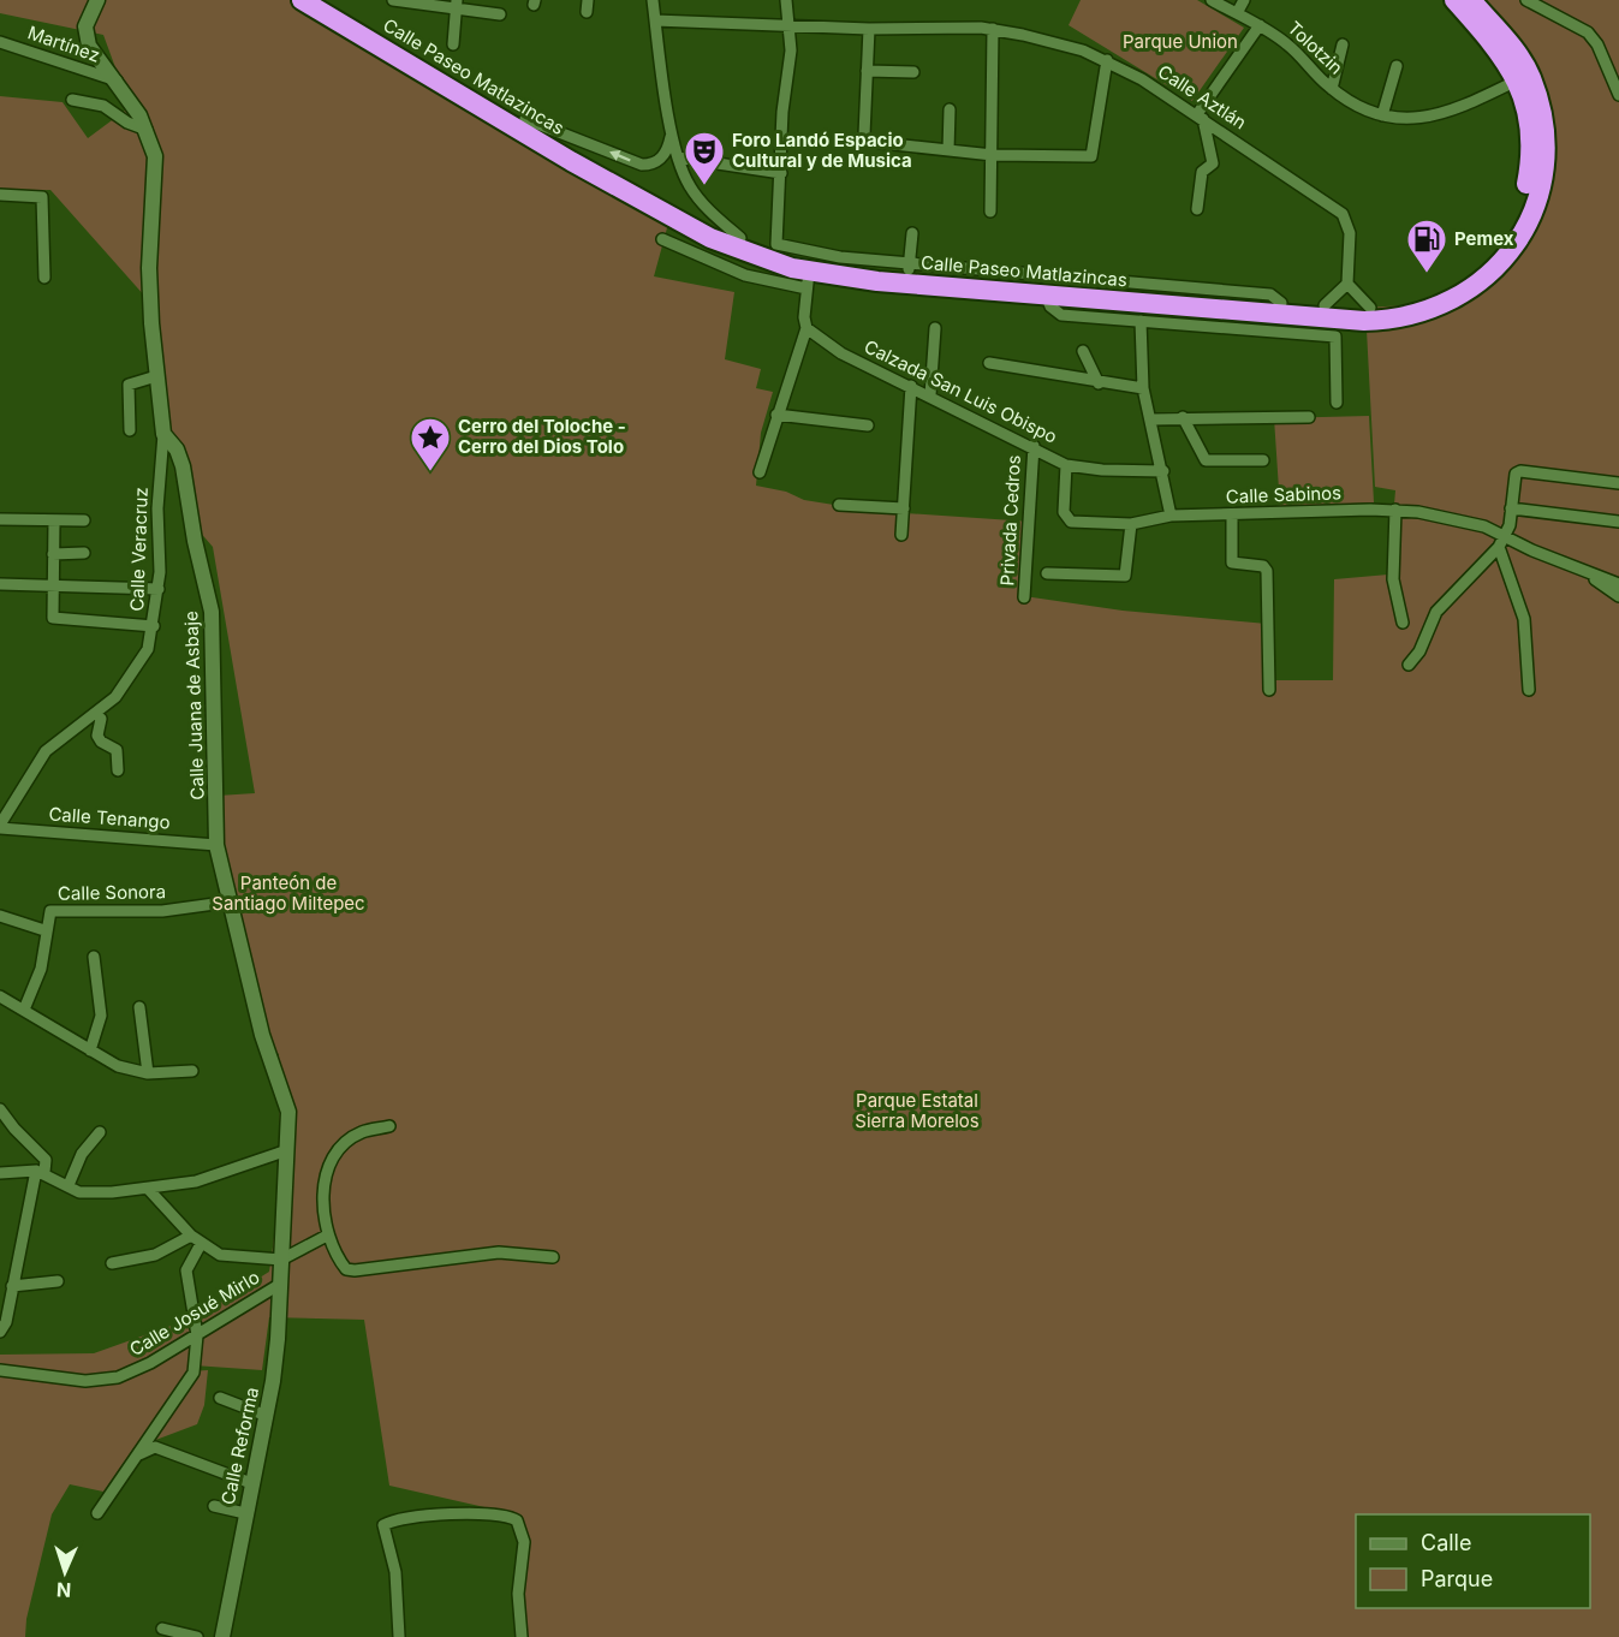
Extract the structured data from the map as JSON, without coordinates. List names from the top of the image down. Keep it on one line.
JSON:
{"streets":{"highway":["Calle Paseo Matlazincas"],"street":["Martínez","Tolotzin","Calle Aztlán","Calzada San Luis Obispo","Calle Sabinos","Privada Cedros","Calle Veracruz","Calle Juana de Asbaje","Calle Tenango","Calle Sonora","Calle Josué Mirlo","Calle Reforma"]},"crossings":[["Martínez","Calle Juana de Asbaje"],["Tolotzin","Calle Paseo Matlazincas"],["Calzada San Luis Obispo","Calle Sabinos"],["Calzada San Luis Obispo","Privada Cedros"],["Calle Veracruz","Calle Juana de Asbaje"],["Calle Veracruz","Calle Tenango"],["Calle Juana de Asbaje","Calle Tenango"],["Calle Juana de Asbaje","Calle Sonora"],["Calle Juana de Asbaje","Calle Reforma"],["Calle Josué Mirlo","Calle Reforma"]],"parks":["Parque Union","Panteón de Santiago Miltepec","Parque Estatal Sierra Morelos"],"places":{"theatre":["Foro Landó Espacio Cultural y de Musica"],"fuel station":["Pemex"],"place":["Cerro del Toloche - Cerro del Dios Tolo"]},"legend":["Calle","Parque"],"north":"bottom"}
